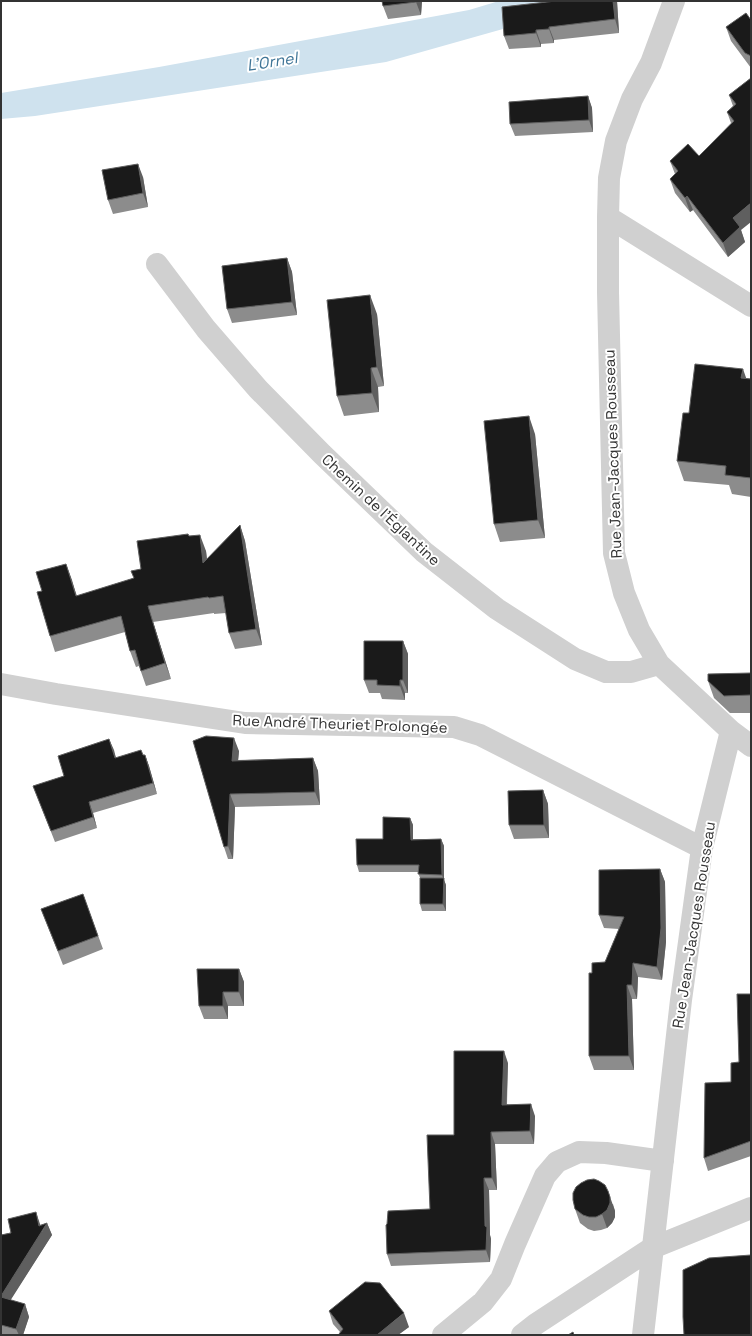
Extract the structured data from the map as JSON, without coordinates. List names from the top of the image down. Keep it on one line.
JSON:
{"streets":{"street":["Rue Jean-Jacques Rousseau","Chemin de l'Églantine","Rue André Theuriet Prolongée"]},"crossings":[["Rue Jean-Jacques Rousseau","Chemin de l'Églantine"],["Rue Jean-Jacques Rousseau","Rue André Theuriet Prolongée"]],"water":["L'Ornel"]}
